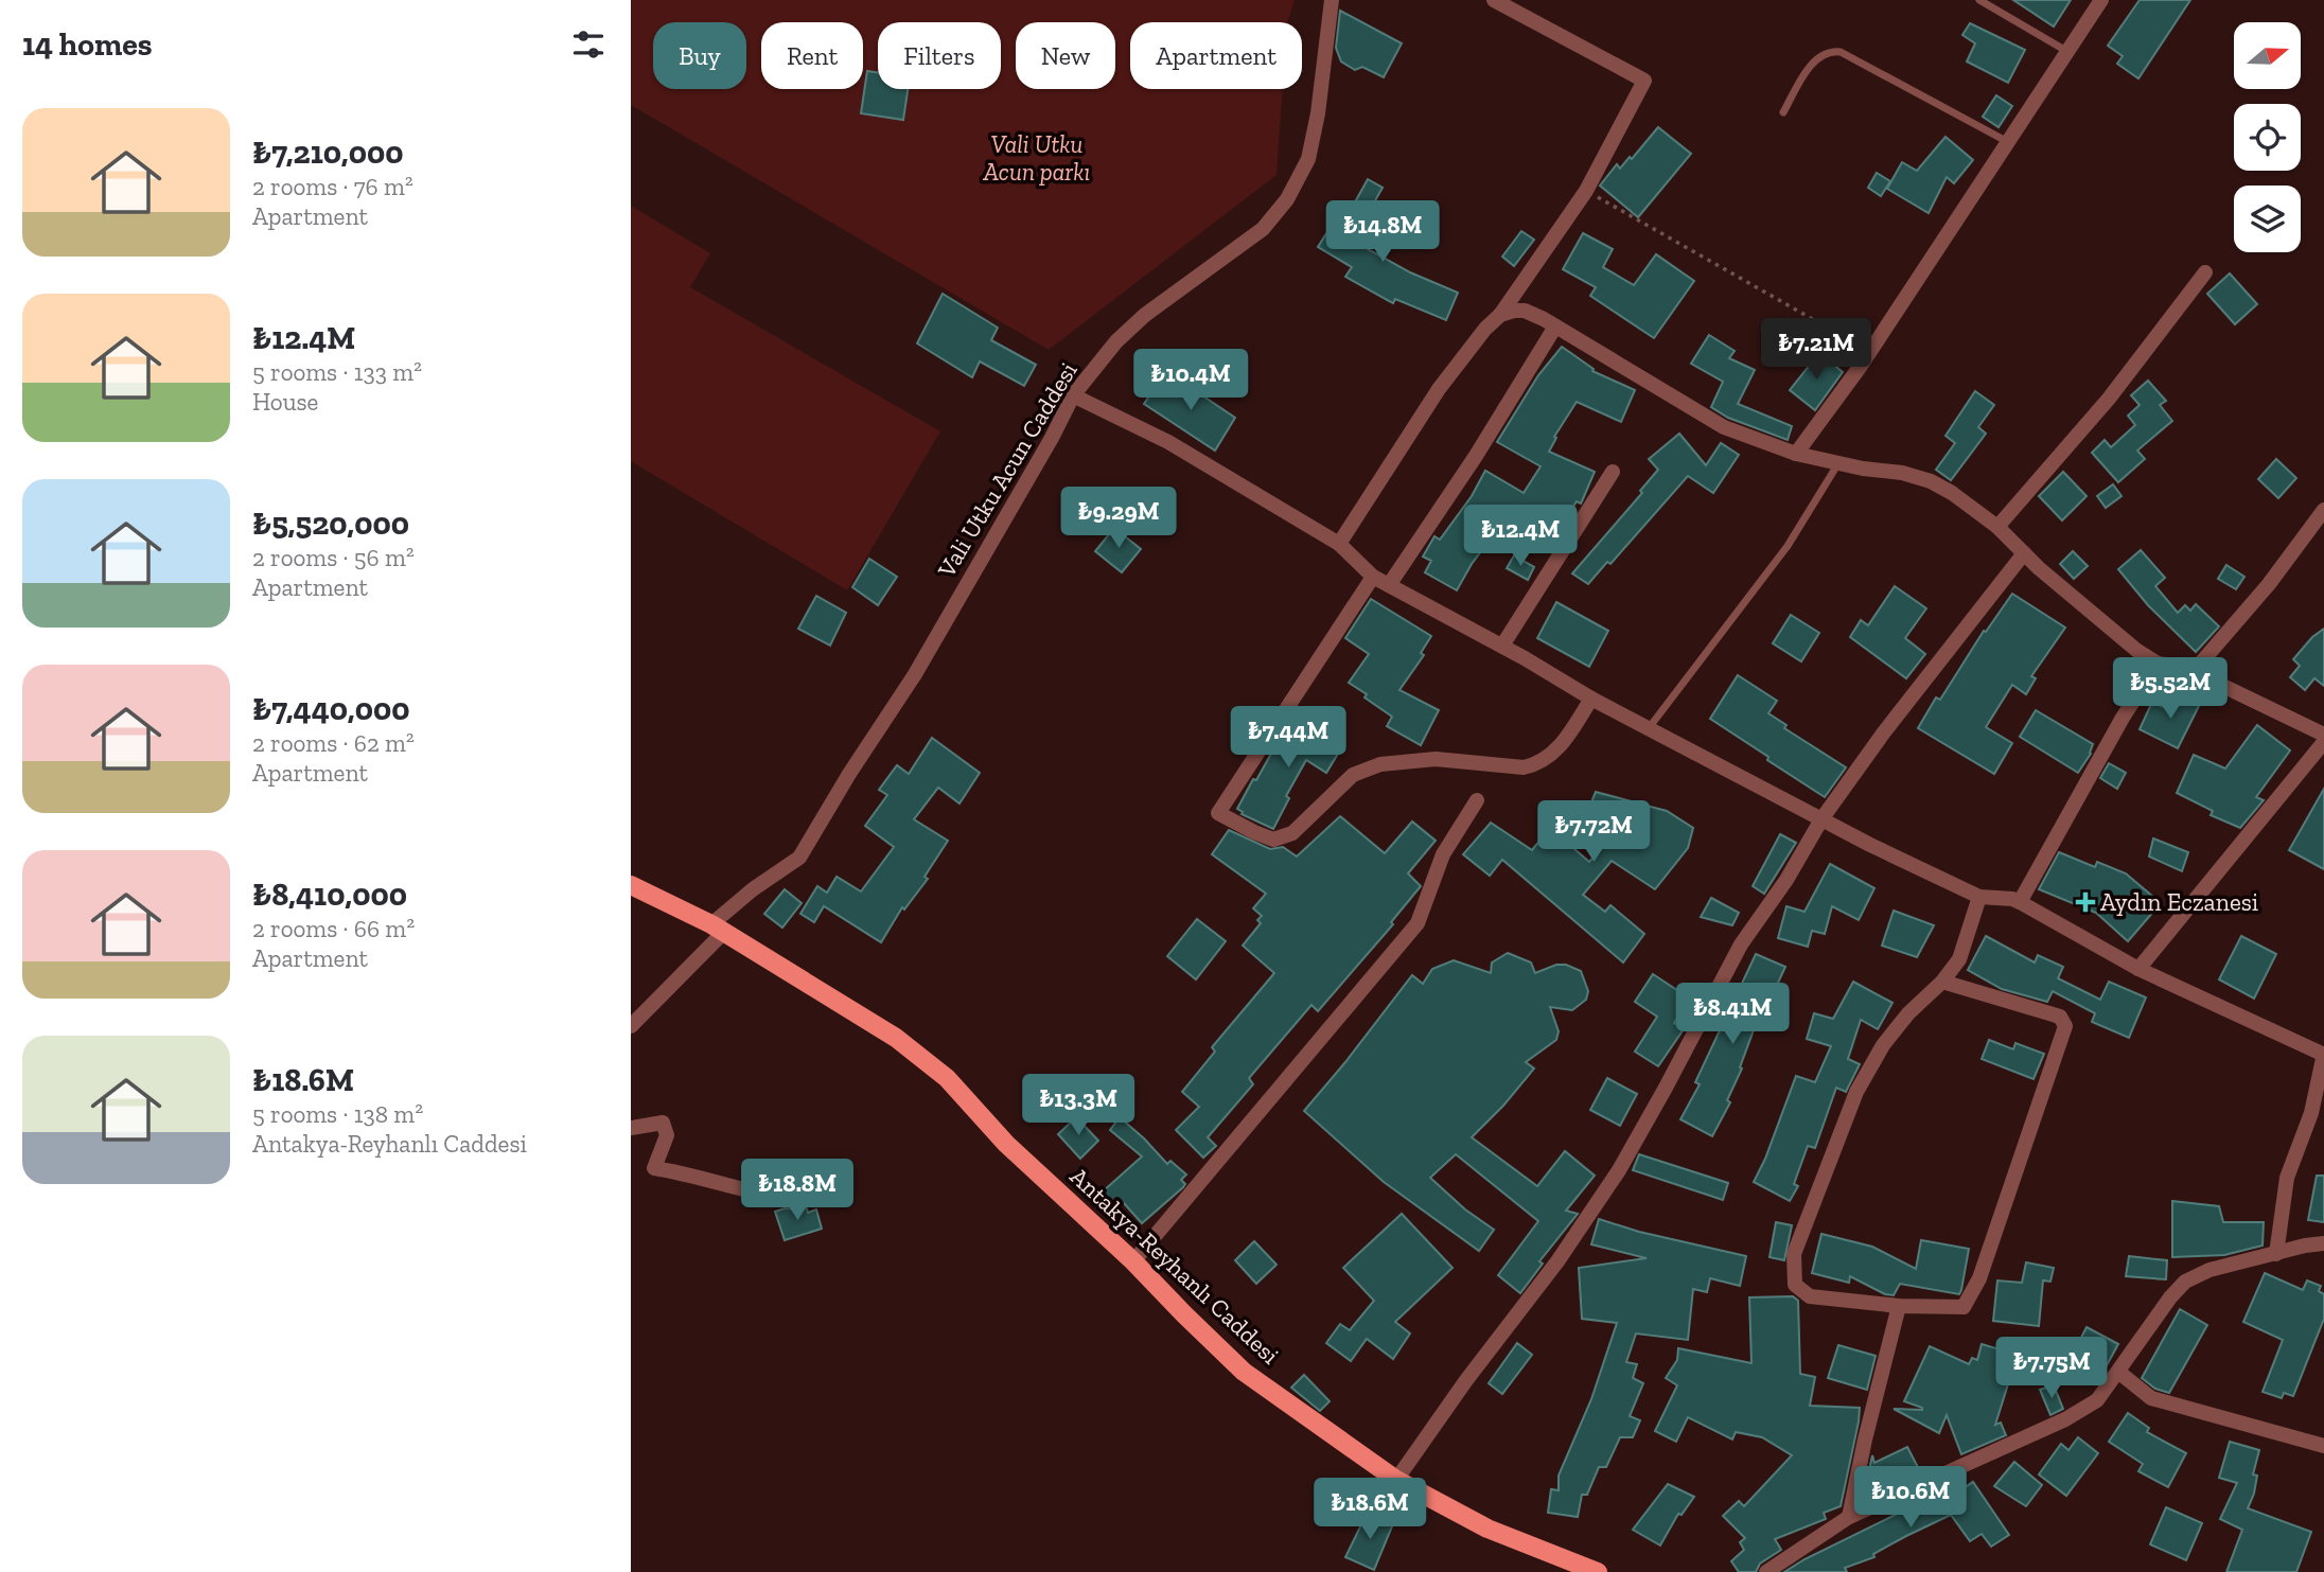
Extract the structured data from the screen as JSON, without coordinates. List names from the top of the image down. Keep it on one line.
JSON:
{"streets":{"main road":["Antakya-Reyhanlı Caddesi"],"street":["Vali Utku Acun Caddesi"]},"crossings":[["Vali Utku Acun Caddesi","Antakya-Reyhanlı Caddesi"]],"parks":["Vali Utku Acun parkı"],"places":{"health":["Aydın Eczanesi"]},"north":"right","page":{"heading":"14 homes","chip":["Buy","Rent","Filters","New","Apartment"],"list":[{"name":"₺7,210,000","note":"2 rooms · 76 m² · Apartment"},{"name":"₺12.4M","note":"5 rooms · 133 m² · House"},{"name":"₺5,520,000","note":"2 rooms · 56 m² · Apartment"},{"name":"₺7,440,000","note":"2 rooms · 62 m² · Apartment"},{"name":"₺8,410,000","note":"2 rooms · 66 m² · Apartment"},{"name":"₺18.6M","note":"5 rooms · 138 m² · Antakya-Reyhanlı Caddesi"}],"price":["₺14.8M","₺7.21M","₺10.4M","₺9.29M","₺12.4M","₺5.52M","₺7.44M","₺7.72M","₺8.41M","₺13.3M","₺18.8M","₺7.75M","₺10.6M","₺18.6M"]}}
